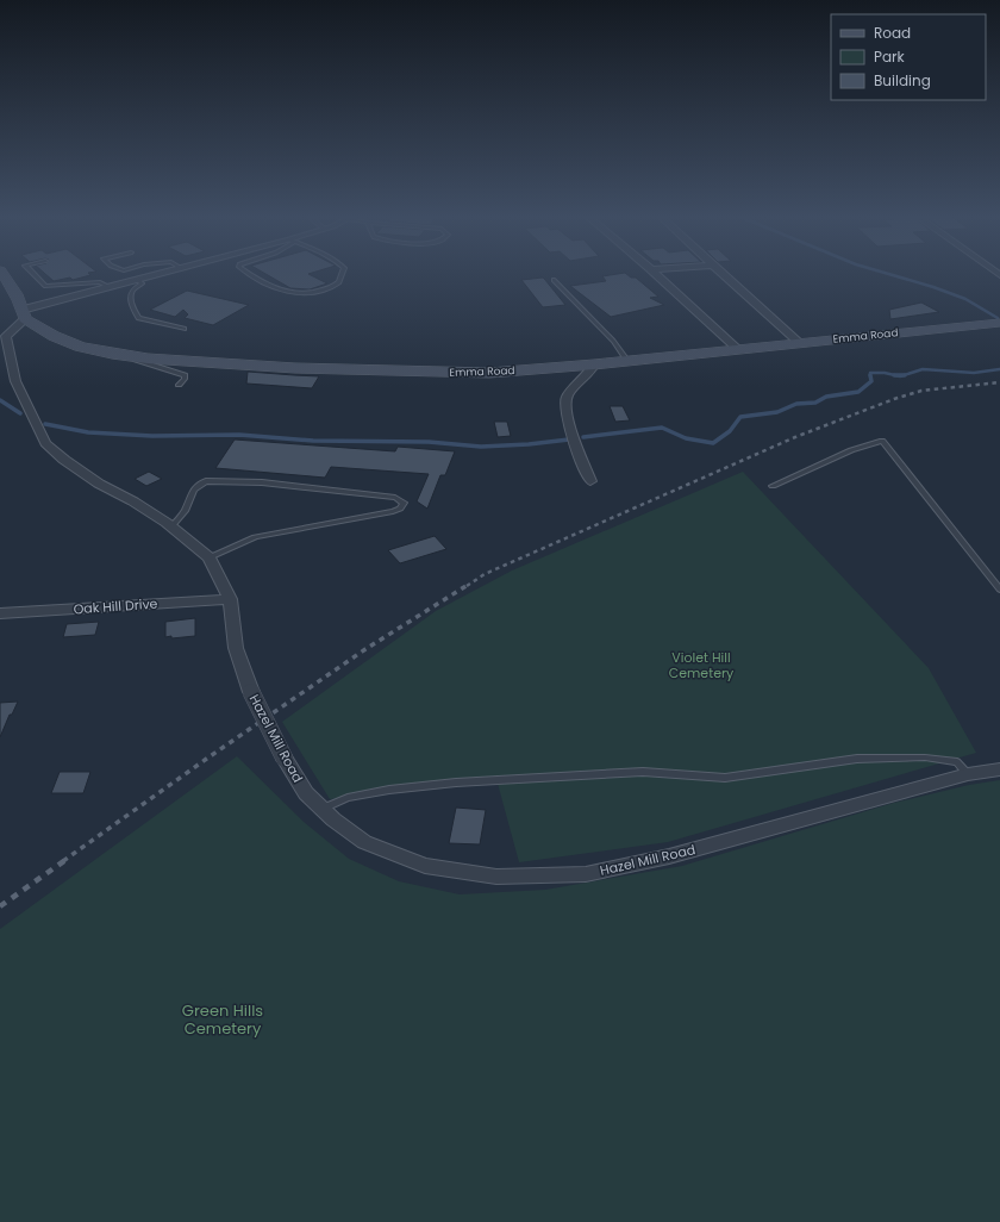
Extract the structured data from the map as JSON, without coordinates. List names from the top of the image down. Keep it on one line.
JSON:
{"streets":{"street":["Emma Road","Oak Hill Drive","Hazel Mill Road"]},"crossings":[["Emma Road","Hazel Mill Road"],["Oak Hill Drive","Hazel Mill Road"]],"parks":["Violet Hill Cemetery","Green Hills Cemetery"],"legend":["Road","Park","Building"]}
